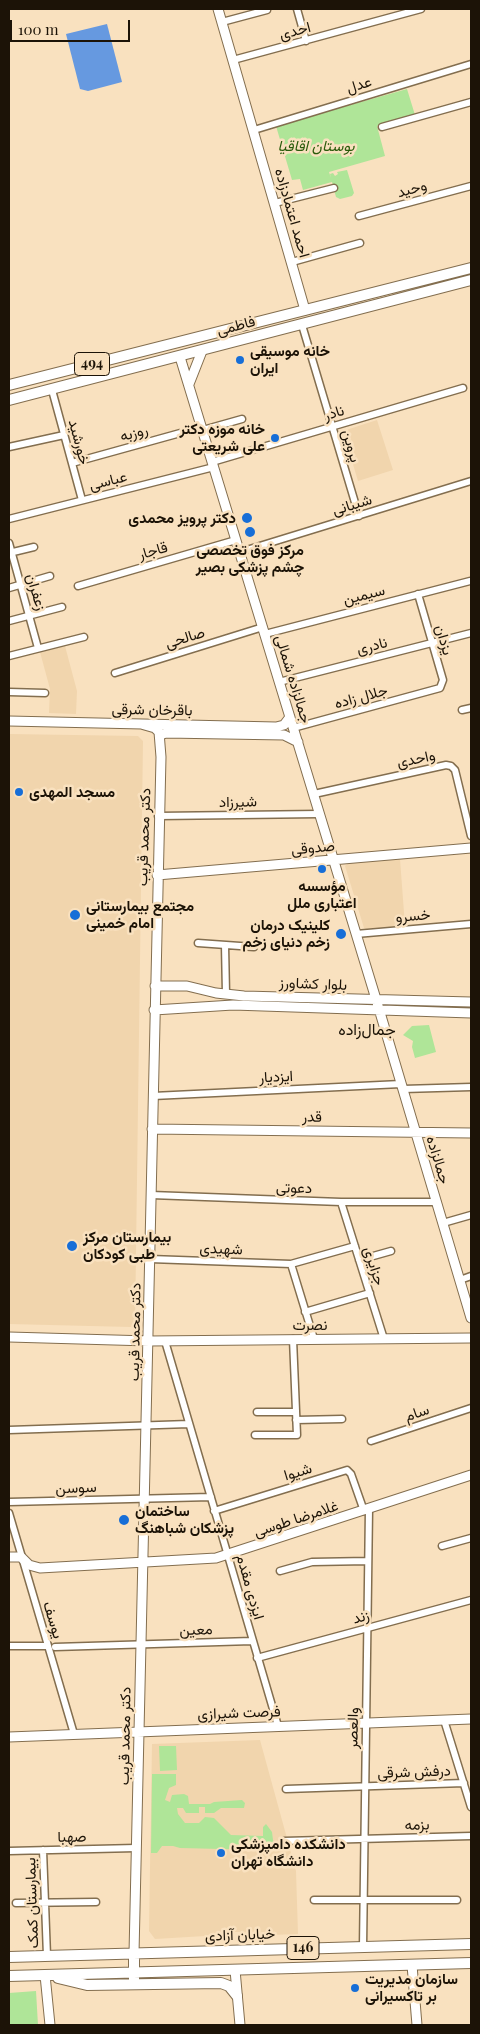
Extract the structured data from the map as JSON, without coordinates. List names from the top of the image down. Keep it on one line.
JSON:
{"streets":{"main road":["احمد اعتمادزاده","فاطمی","494","جمالزاده شمالی","باقرخان شرقی","دکتر محمد قریب","صدوقی","بلوار کشاورز","قدر","جمالزاده","نصرت","غلامرضا طوسی","فرصت شیرازی","خیابان آزادی","146"],"street":["احدی","عدل","وحید","نادر","روزبه","خورشید","پروین","عباسی","شیبانی","قاجار","زعفران","سیمین","صالحی","یزدان","نادری","جلال زاده","واحدی","شیرزاد","خسرو","ایزدیار","دعوتی","شهیدی","جزایری","سام","شیوا","سوسن","ایزدی مقدم","زند","یوسف","معین","والعصر","درفش شرقی","بزمه","صهبا","بیمارستان کمک"]},"crossings":[["احدی","احمد اعتمادزاده"],["عدل","احمد اعتمادزاده"],["احمد اعتمادزاده","فاطمی"],["فاطمی","خورشید"],["فاطمی","پروین"],["فاطمی","جمالزاده شمالی"],["نادر","پروین"],["نادر","عباسی"],["نادر","جمالزاده شمالی"],["روزبه","خورشید"],["روزبه","جمالزاده شمالی"],["خورشید","عباسی"],["پروین","شیبانی"],["عباسی","جمالزاده شمالی"],["شیبانی","جمالزاده شمالی"],["قاجار","جمالزاده شمالی"],["سیمین","صالحی"],["سیمین","یزدان"],["سیمین","جمالزاده شمالی"],["صالحی","جمالزاده شمالی"],["یزدان","نادری"],["یزدان","جلال زاده"],["نادری","جمالزاده شمالی"],["جمالزاده شمالی","جلال زاده"],["جمالزاده شمالی","باقرخان شرقی"],["جمالزاده شمالی","واحدی"],["جمالزاده شمالی","شیرزاد"],["جمالزاده شمالی","صدوقی"],["جمالزاده شمالی","خسرو"],["جمالزاده شمالی","بلوار کشاورز"],["جمالزاده شمالی","جمالزاده"],["شیرزاد","دکتر محمد قریب"],["دکتر محمد قریب","صدوقی"],["دکتر محمد قریب","بلوار کشاورز"],["دکتر محمد قریب","ایزدیار"],["دکتر محمد قریب","قدر"],["دکتر محمد قریب","دعوتی"],["دکتر محمد قریب","شهیدی"],["دکتر محمد قریب","نصرت"],["دکتر محمد قریب","سوسن"],["دکتر محمد قریب","غلامرضا طوسی"],["دکتر محمد قریب","معین"],["دکتر محمد قریب","فرصت شیرازی"],["دکتر محمد قریب","صهبا"],["دکتر محمد قریب","خیابان آزادی"],["بلوار کشاورز","جمالزاده"],["ایزدیار","جمالزاده"],["قدر","جمالزاده"],["جمالزاده","دعوتی"],["دعوتی","جزایری"],["شهیدی","جزایری"],["جزایری","نصرت"],["نصرت","ایزدی مقدم"],["شیوا","غلامرضا طوسی"],["شیوا","ایزدی مقدم"],["شیوا","والعصر"],["سوسن","ایزدی مقدم"],["غلامرضا طوسی","ایزدی مقدم"],["غلامرضا طوسی","یوسف"],["غلامرضا طوسی","والعصر"],["ایزدی مقدم","زند"],["ایزدی مقدم","معین"],["ایزدی مقدم","فرصت شیرازی"],["زند","والعصر"],["یوسف","معین"],["یوسف","فرصت شیرازی"],["فرصت شیرازی","والعصر"],["والعصر","درفش شرقی"],["والعصر","بزمه"],["والعصر","خیابان آزادی"],["صهبا","بیمارستان کمک"],["بیمارستان کمک","خیابان آزادی"]],"districts":["جمال‌زاده"],"parks":["بوستان اقاقیا"],"places":["خانه موسیقی ایران","خانه موزه دکتر علی شریعتی","دکتر پرویز محمدی","مرکز فوق تخصصی چشم پزشکی بصیر","مسجد المهدی","مؤسسه اعتباری ملل","مجتمع بیمارستانی امام خمینی","کلینیک درمان زخم دنیای زخم","بیمارستان مرکز طبی کودکان","ساختمان پزشکان شباهنگ","دانشکده دامپزشکی دانشگاه تهران","سازمان مدیریت بر تاکسیرانی"],"scale_bar":"100 m"}
